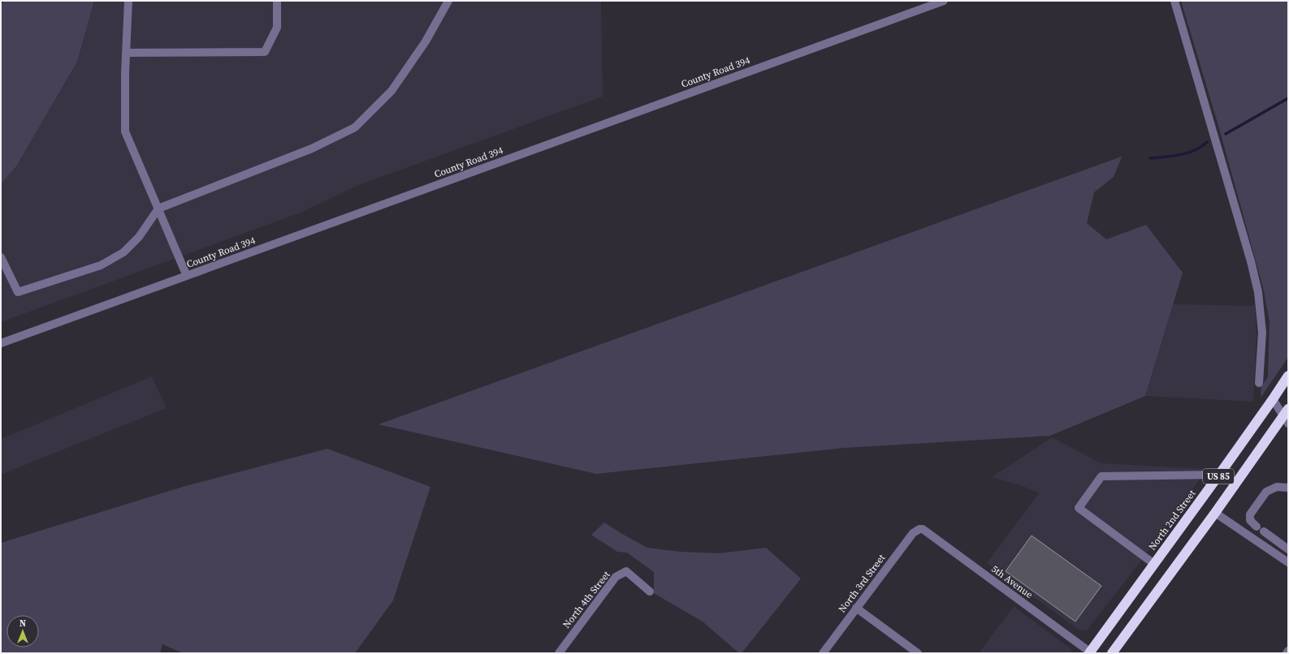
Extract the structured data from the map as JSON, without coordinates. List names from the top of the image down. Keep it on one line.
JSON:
{"streets":{"highway":["US 85","North 2nd Street"],"street":["County Road 394","5th Avenue","North 3rd Street","North 4th Street"]},"crossings":[["US 85","North 2nd Street"],["North 2nd Street","5th Avenue"],["5th Avenue","North 3rd Street"]],"north":"top"}
